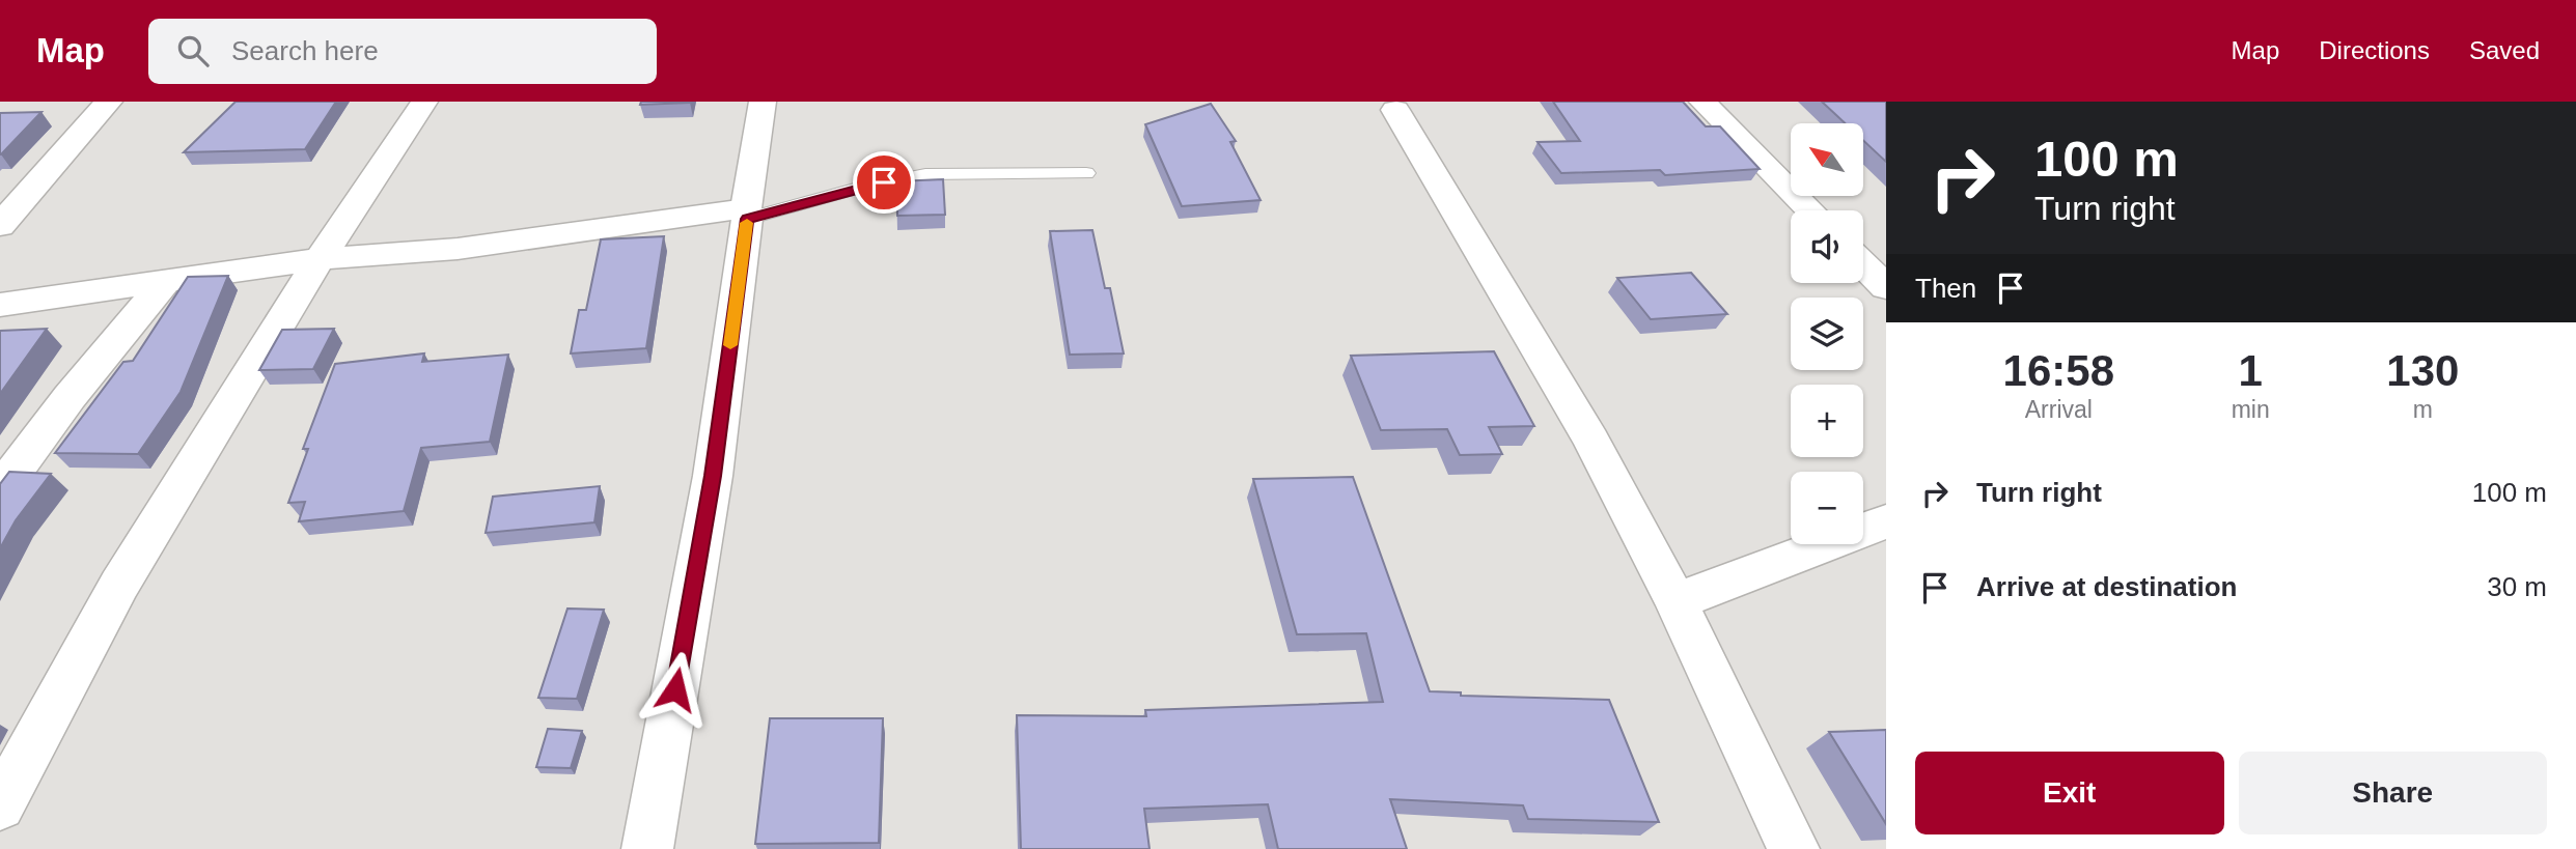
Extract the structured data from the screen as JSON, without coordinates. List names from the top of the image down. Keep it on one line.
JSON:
{"north":"top left","page":{"header":"Map","search":"Search here","nav":["Map","Directions","Saved"],"turn":["100 m","Turn right"],"map_buttons":["+","−"],"then":"Then","eta":["16:58","Arrival","1","min","130","m"],"list":[{"name":"Turn right","value":"100 m"},{"name":"Arrive at destination","value":"30 m"}],"buttons":["Exit","Share"]}}
